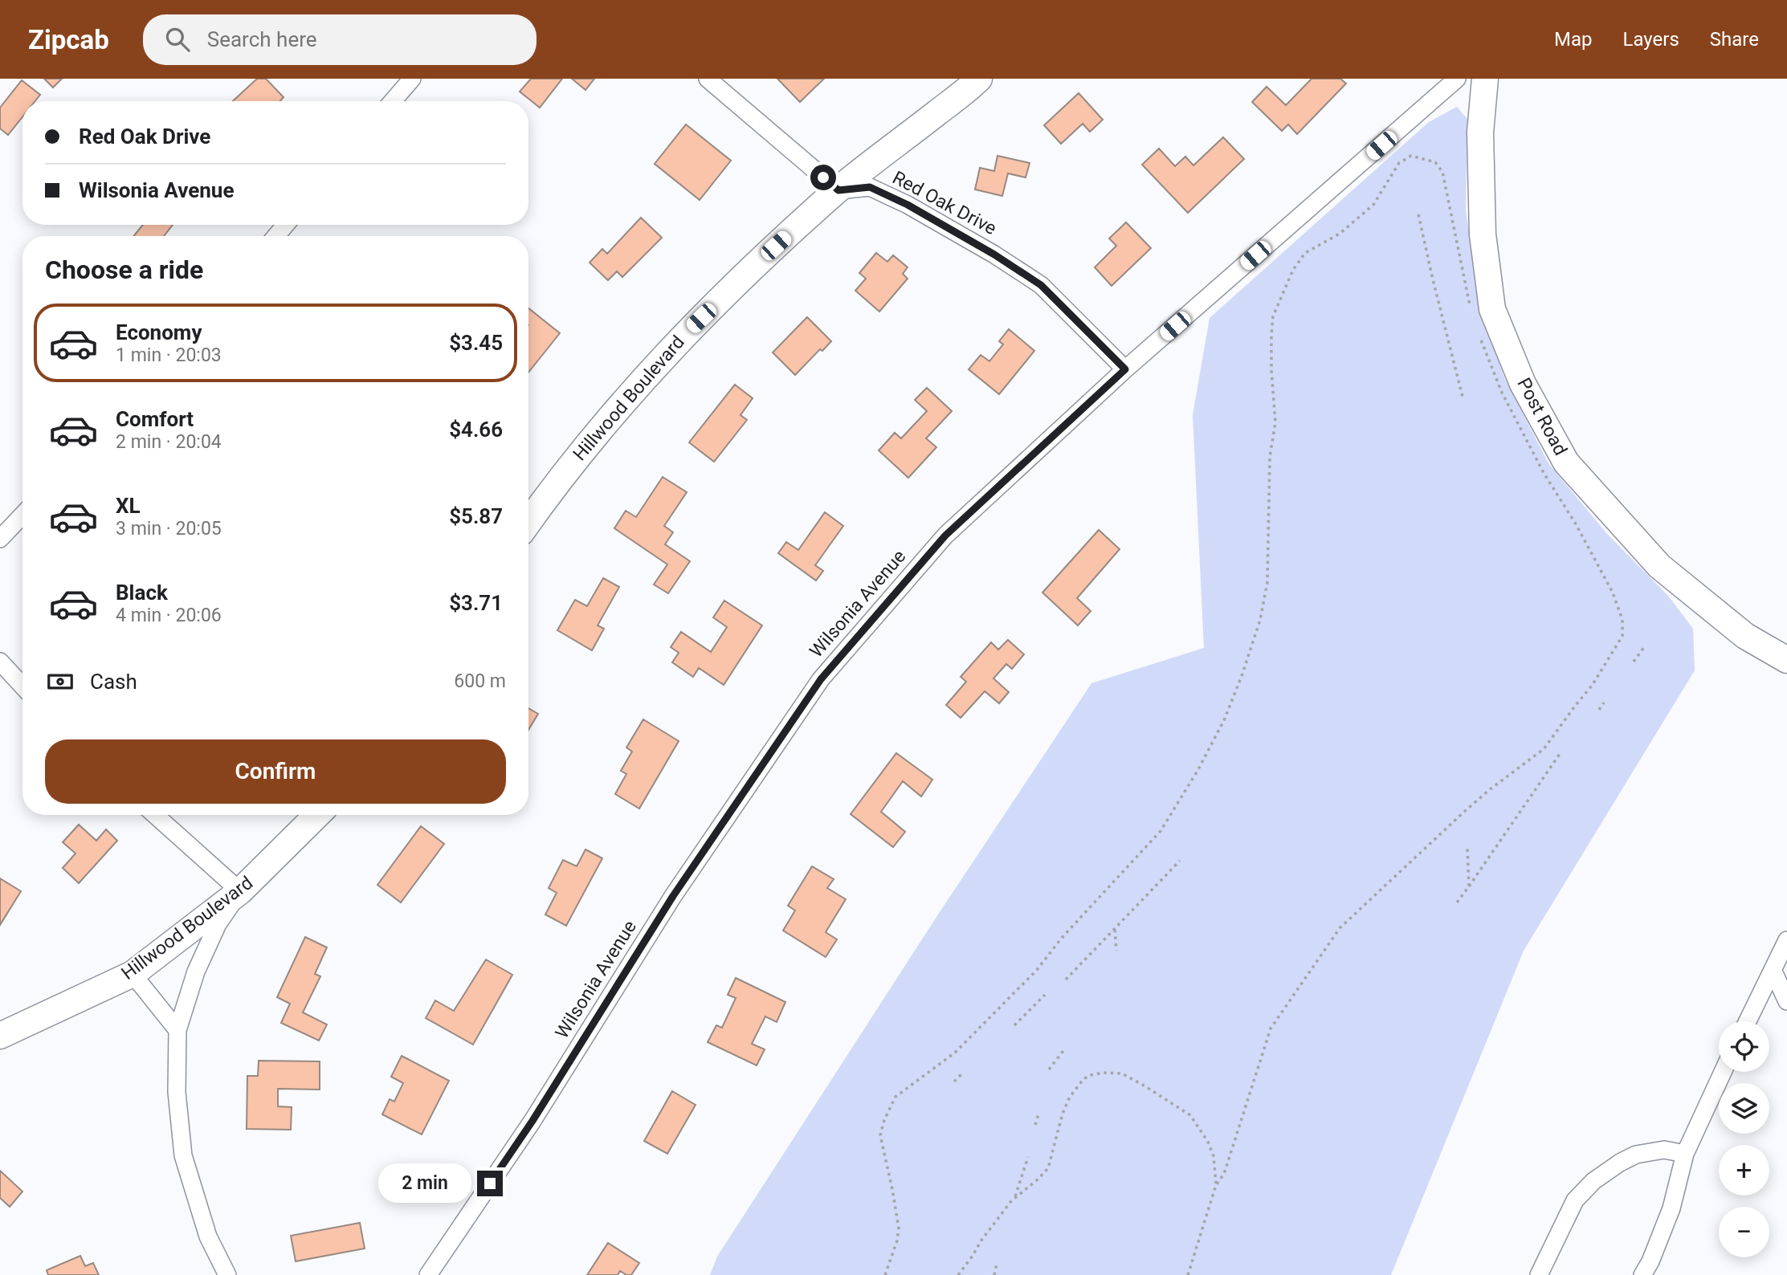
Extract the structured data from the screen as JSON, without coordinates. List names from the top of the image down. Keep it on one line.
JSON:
{"streets":{"street":["Red Oak Drive","Hillwood Boulevard","Post Road","Wilsonia Avenue"]},"crossings":[["Red Oak Drive","Hillwood Boulevard"],["Red Oak Drive","Wilsonia Avenue"]],"page":{"header":"Zipcab","search":"Search here","nav":["Map","Layers","Share"],"banner":["Red Oak Drive","Wilsonia Avenue"],"heading":"Choose a ride","list":[{"name":"Economy","note":"1 min · 20:03","value":"$3.45"},{"name":"Comfort","note":"2 min · 20:04","value":"$4.66"},{"name":"XL","note":"3 min · 20:05","value":"$5.87"},{"name":"Black","note":"4 min · 20:06","value":"$3.71"}],"pay":["Cash","600 m"],"buttons":"Confirm","map_buttons":["+","−"],"bubble":"2 min"}}
